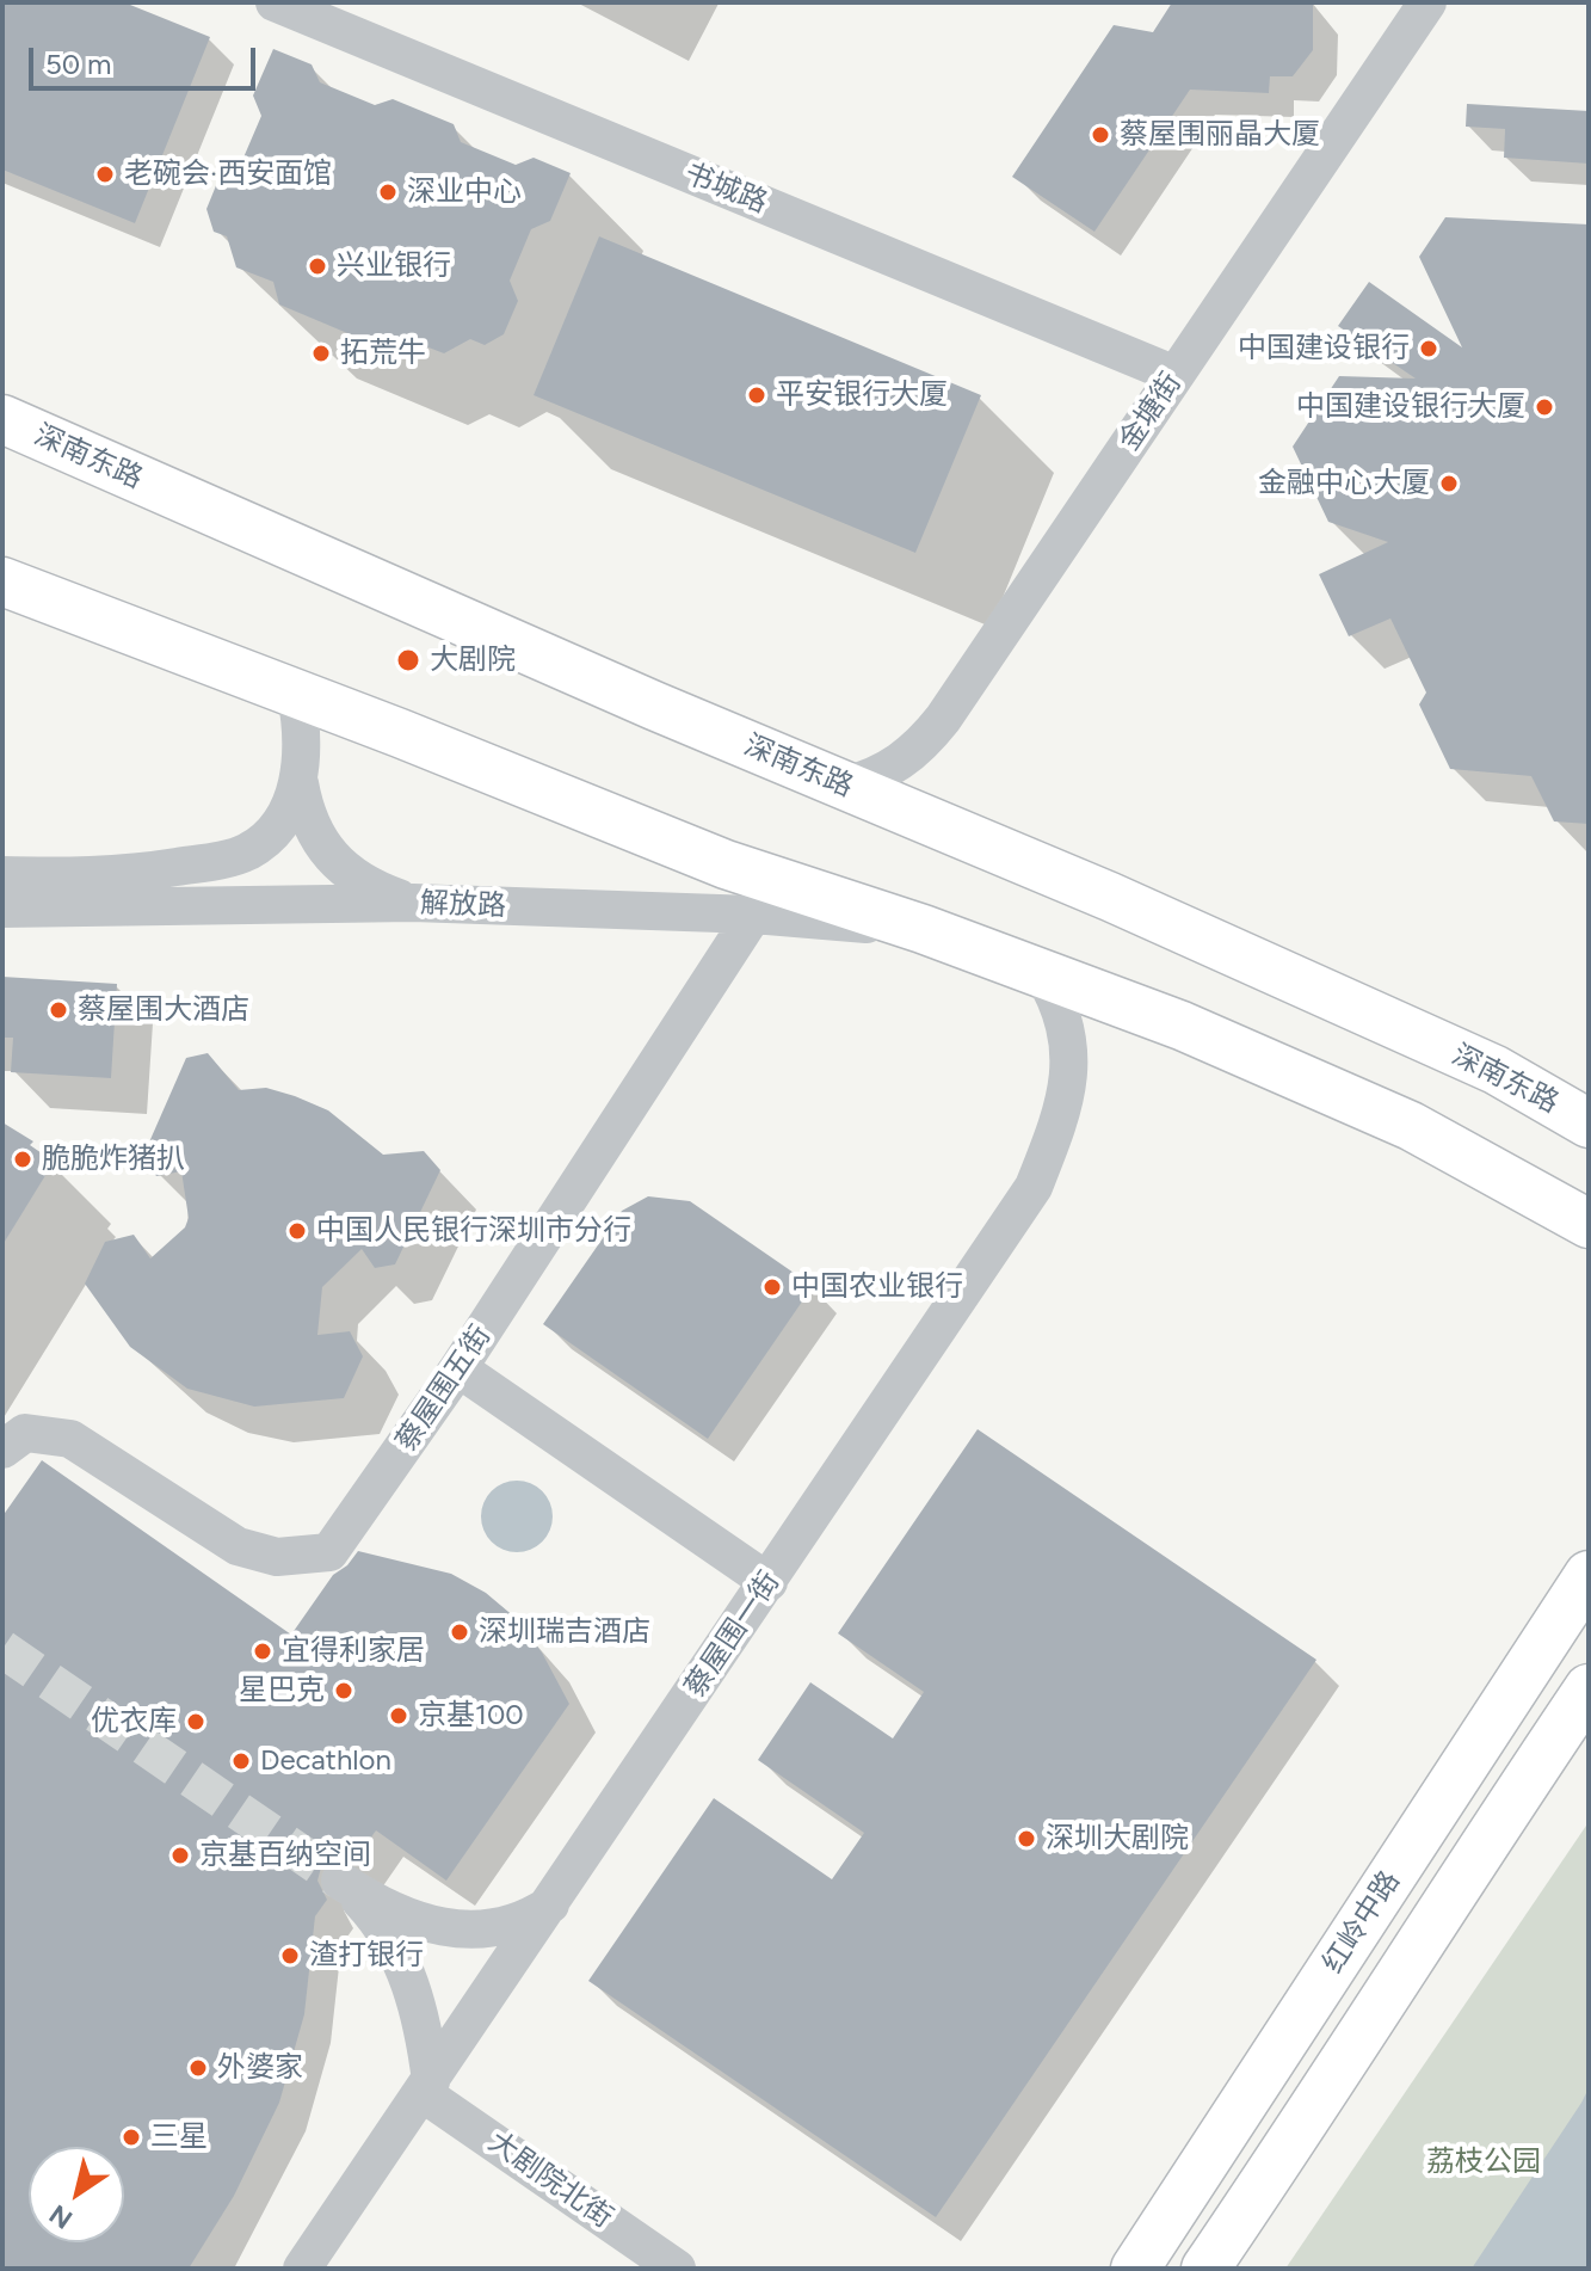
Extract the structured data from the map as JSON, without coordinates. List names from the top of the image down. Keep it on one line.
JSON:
{"streets":{"main road":["深南东路","红岭中路"],"street":["书城路","金塘街","解放路","蔡屋围五街","蔡屋围一街","大剧院北街"]},"crossings":[["书城路","金塘街"],["金塘街","深南东路"],["解放路","蔡屋围五街"],["蔡屋围一街","大剧院北街"]],"parks":["荔枝公园"],"places":["蔡屋围丽晶大厦","老碗会·西安面馆","深业中心","兴业银行","中国建设银行","拓荒牛","平安银行大厦","中国建设银行大厦","金融中心大厦","大剧院","蔡屋围大酒店","脆脆炸猪扒","中国人民银行深圳市分行","中国农业银行","深圳瑞吉酒店","宜得利家居","星巴克","京基100","优衣库","Decathlon","深圳大剧院","京基百纳空间","渣打银行","外婆家","三星"],"scale_bar":"50 m","north":"bottom left"}
